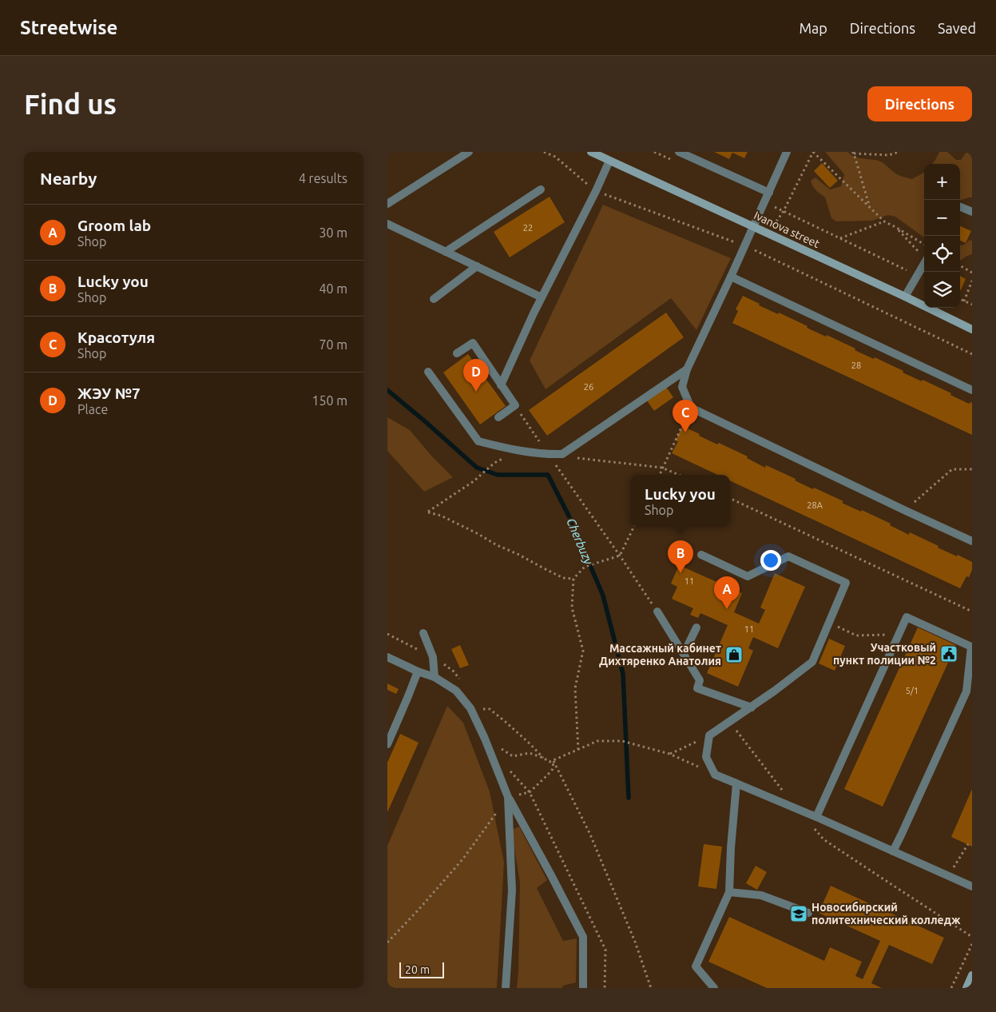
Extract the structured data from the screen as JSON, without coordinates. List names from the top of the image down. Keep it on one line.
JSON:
{"streets":{"street":["Ivanova street"]},"water":["Cherbuzy"],"places":{"public building":["Участковый пункт полиции №2"],"shop":["Массажный кабинет Дихтяренко Анатолия"],"school or university":["Новосибирский политехнический колледж"]},"house_numbers":["22","28","26","28А","11","11","5/1"],"scale_bar":"20 m","page":{"header":"Streetwise","nav":["Map","Directions","Saved"],"buttons":"Directions","title":"Find us","heading":["Nearby","4 results"],"map_buttons":["+","−"],"list":[{"mark":"A","name":"Groom lab","note":"Shop","value":"30 m"},{"mark":"B","name":"Lucky you","note":"Shop","value":"40 m"},{"mark":"C","name":"Красотуля","note":"Shop","value":"70 m"},{"mark":"D","name":"ЖЭУ №7","note":"Place","value":"150 m"}],"pins":["D","C","B","A"],"popup":["Lucky you","Shop"],"scale":"20 m"}}
